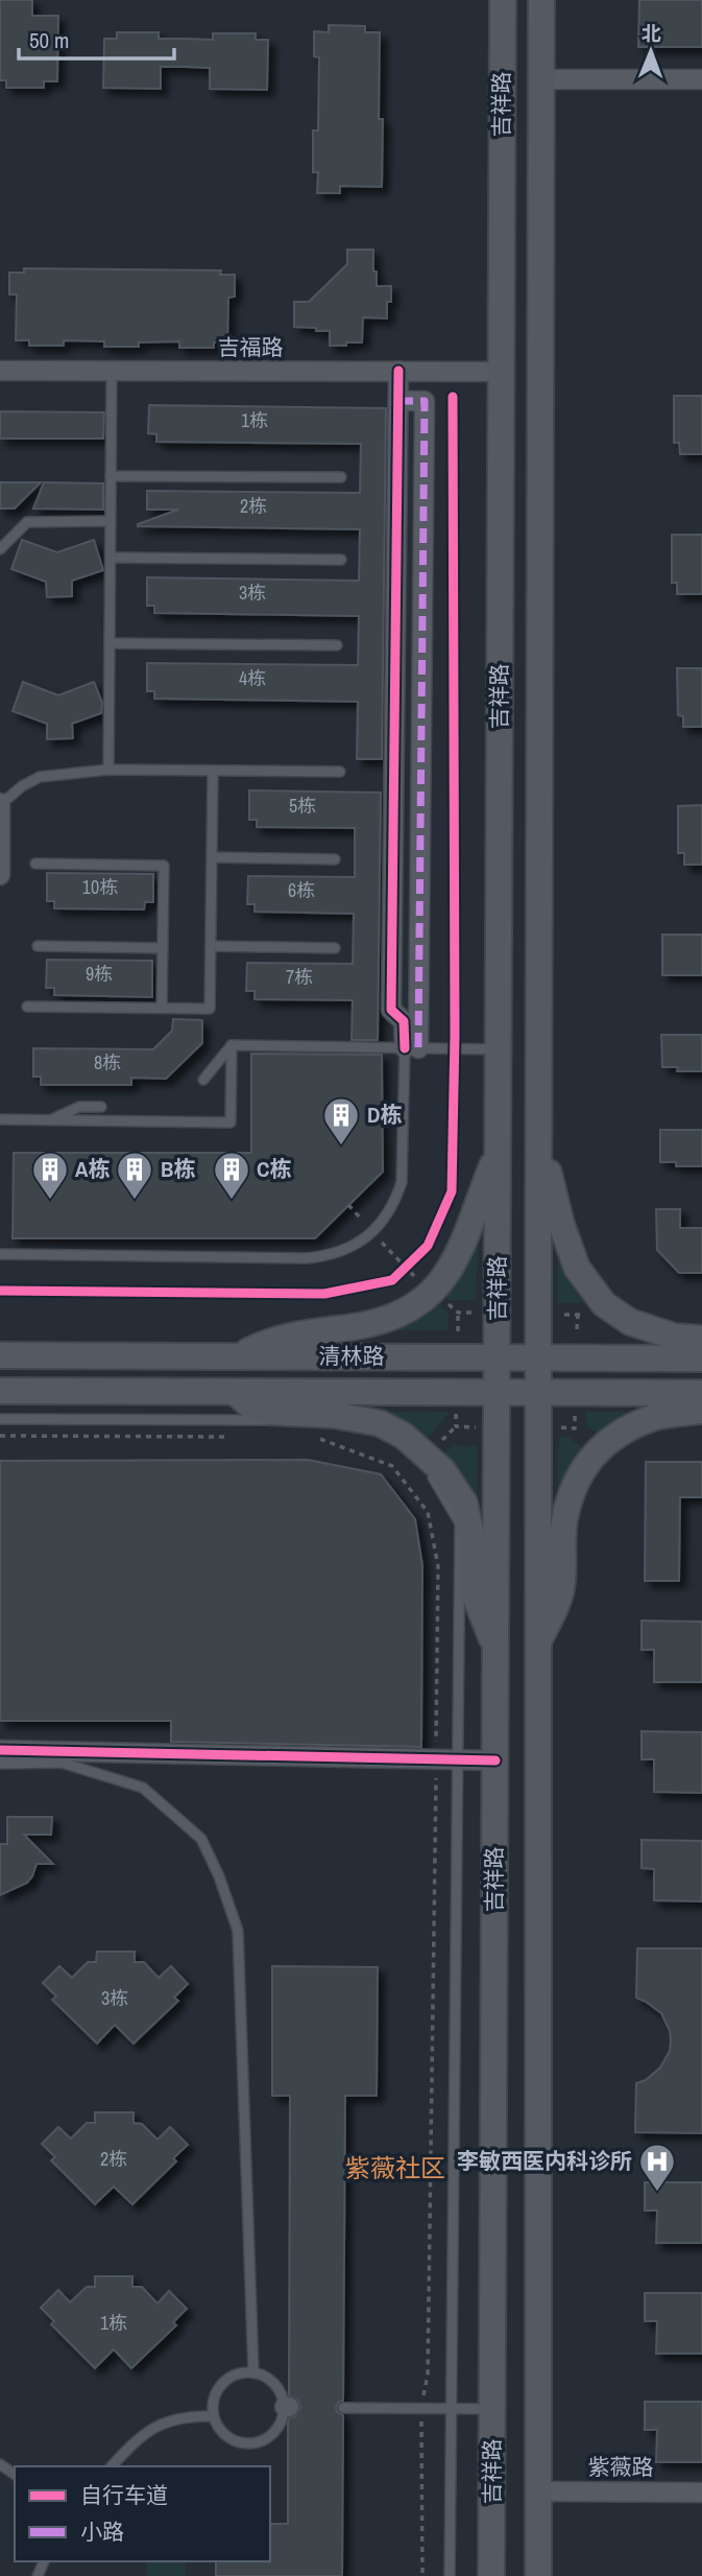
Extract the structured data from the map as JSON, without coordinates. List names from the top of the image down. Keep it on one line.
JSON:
{"streets":{"main road":["吉祥路","清林路"],"street":["吉福路","紫薇路"]},"crossings":[["吉祥路","吉福路"],["吉祥路","清林路"],["吉祥路","紫薇路"]],"districts":["紫薇社区"],"places":{"building":["D栋","A栋","B栋","C栋"],"hospital":["李敏西医内科诊所"]},"house_numbers":["1栋","2栋","3栋","4栋","5栋","10栋","6栋","9栋","7栋","8栋","3栋","2栋","1栋"],"legend":["自行车道","小路"],"scale_bar":"50 m","north":"top"}
